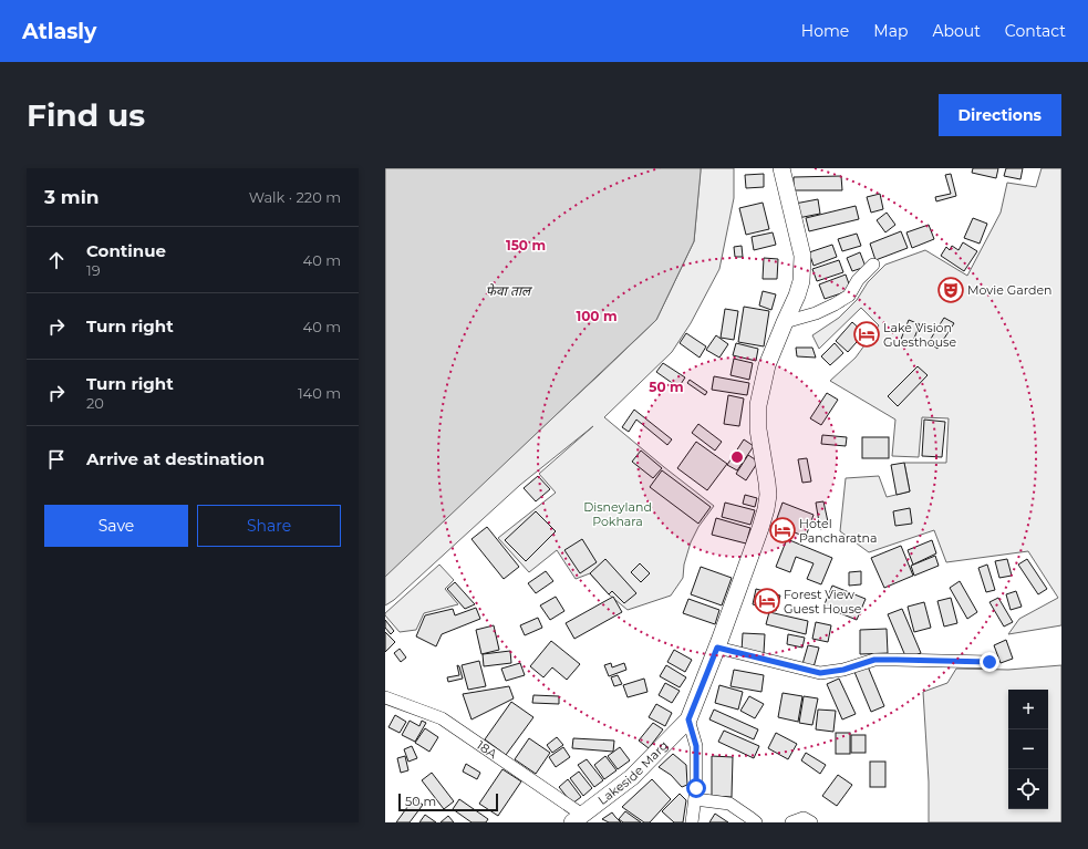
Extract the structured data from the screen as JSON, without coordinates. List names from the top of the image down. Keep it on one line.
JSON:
{"streets":{"main road":["Lakeside Marg"],"street":["18A"]},"crossings":[["18A","Lakeside Marg"]],"water":["फेवा ताल"],"parks":["Disneyland Pokhara"],"places":{"theatre":["Movie Garden"],"hotel":["Lake Vision Guesthouse","Hotel Pancharatna","Forest View Guest House"]},"scale_bar":"50 m","page":{"header":"Atlasly","nav":["Home","Map","About","Contact"],"buttons":["Directions",["Save","Share"]],"title":"Find us","heading":["3 min","Walk · 220 m"],"list":[["Continue","19","40 m"],["Turn right","40 m"],["Turn right","20","140 m"],"Arrive at destination"],"map_buttons":["+","−"],"scale":"50 m"},"rings":["150 m","100 m","50 m"]}
